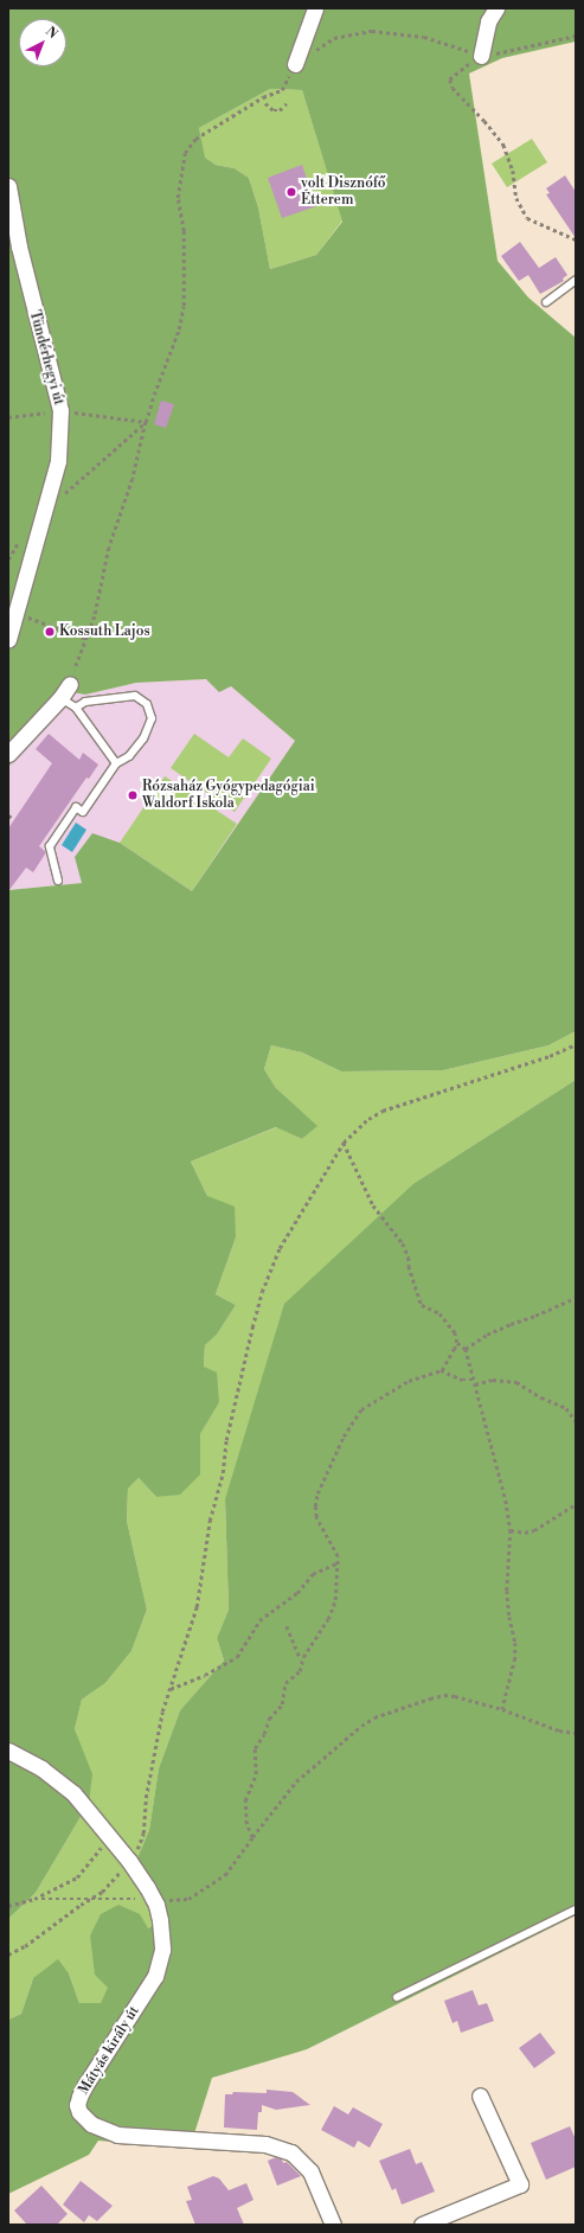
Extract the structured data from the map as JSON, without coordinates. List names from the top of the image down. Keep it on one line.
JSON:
{"streets":{"street":["Tündérhegyi út","Mátyás király út"]},"places":["volt Disznófő Étterem","Kossuth Lajos","Rózsaház Gyógypedagógiai Waldorf Iskola"],"north":"top right"}
